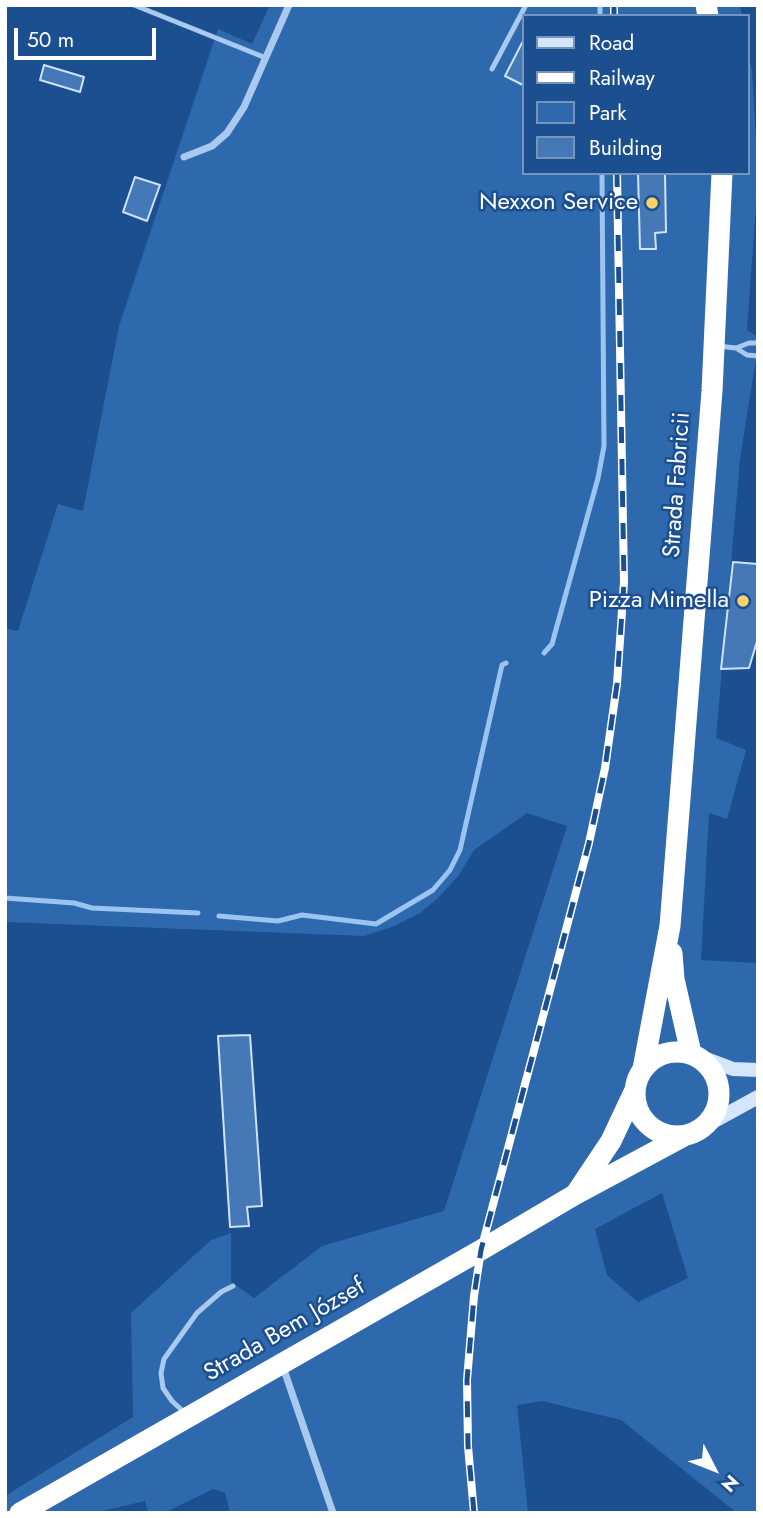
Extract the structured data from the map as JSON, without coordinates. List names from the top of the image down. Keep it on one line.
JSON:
{"streets":{"highway":["Strada Fabricii","Strada Bem József"]},"crossings":[["Strada Fabricii","Strada Bem József"]],"places":["Nexxon Service","Pizza Mimella"],"legend":["Road","Railway","Park","Building"],"scale_bar":"50 m","north":"bottom right"}
